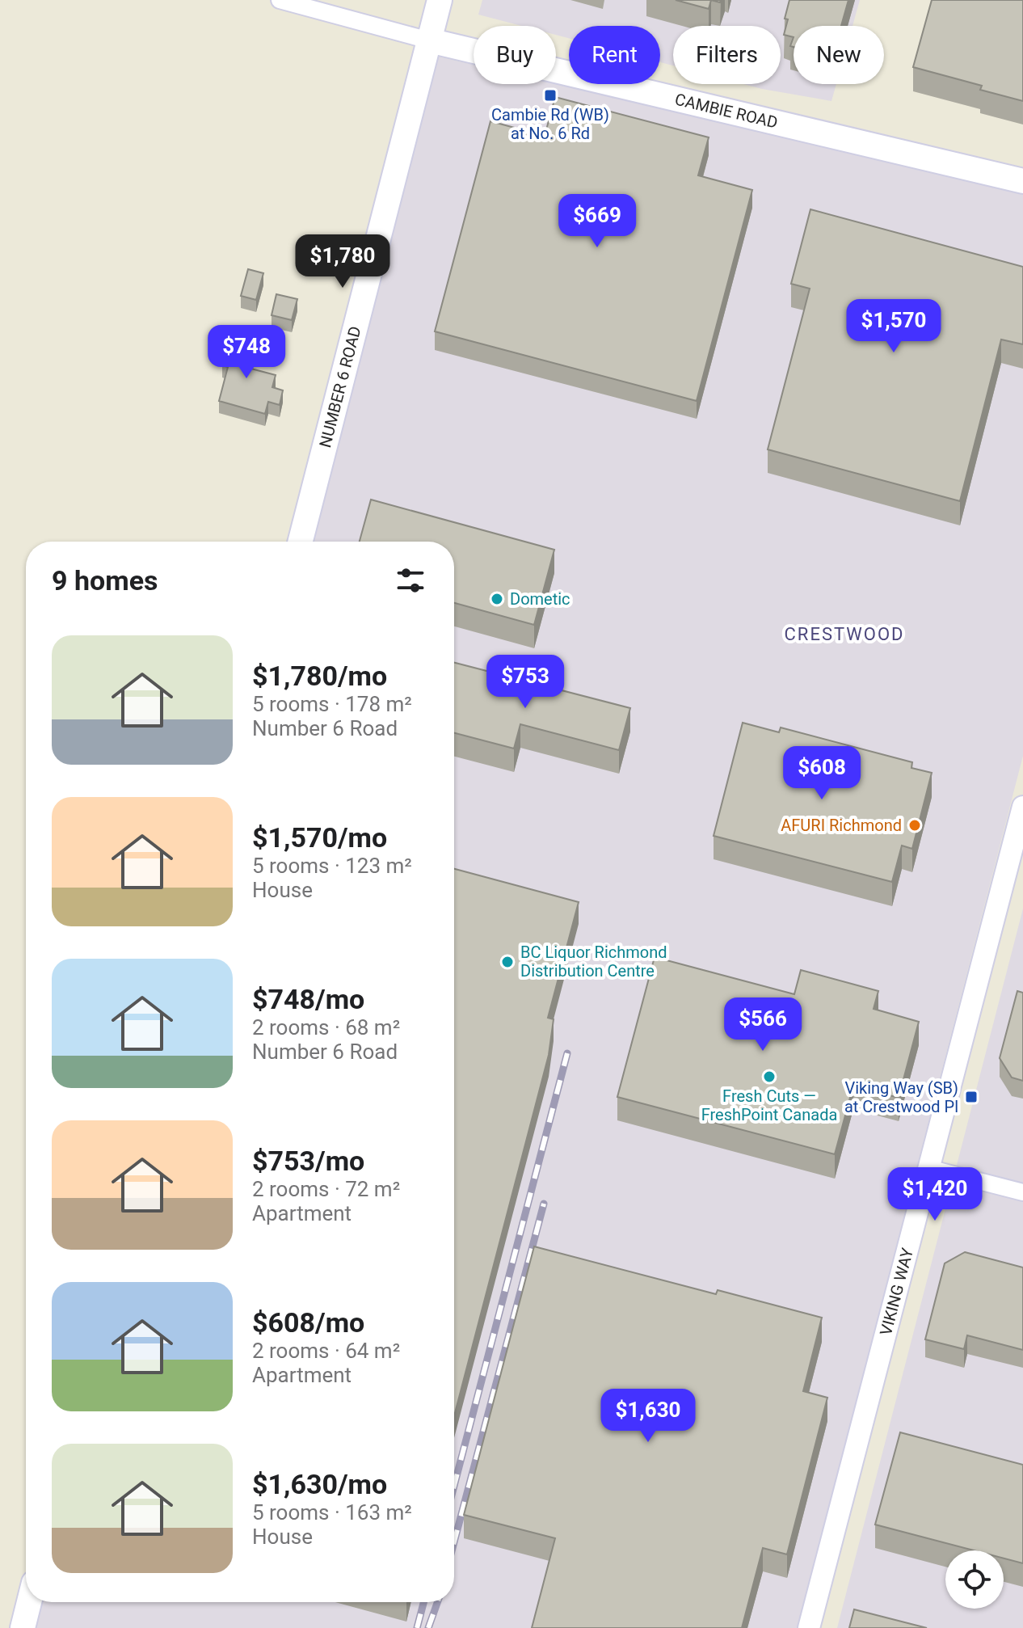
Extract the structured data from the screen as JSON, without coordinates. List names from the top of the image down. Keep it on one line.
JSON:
{"streets":{"main road":["CAMBIE ROAD","NUMBER 6 ROAD"],"street":["VIKING WAY"]},"crossings":[["CAMBIE ROAD","NUMBER 6 ROAD"]],"districts":["CRESTWOOD"],"places":{"transit":["Cambie Rd (WB) at No. 6 Rd","Viking Way (SB) at Crestwood Pl"],"other":["Dometic","AFURI Richmond","BC Liquor Richmond Distribution Centre","Fresh Cuts — FreshPoint Canada"]},"page":{"chip":["Buy","Rent","Filters","New"],"price":["$669","$1,780","$1,570","$748","$753","$608","$566","$1,420","$1,630"],"heading":"9 homes","list":[{"name":"$1,780/mo","note":"5 rooms · 178 m² · Number 6 Road"},{"name":"$1,570/mo","note":"5 rooms · 123 m² · House"},{"name":"$748/mo","note":"2 rooms · 68 m² · Number 6 Road"},{"name":"$753/mo","note":"2 rooms · 72 m² · Apartment"},{"name":"$608/mo","note":"2 rooms · 64 m² · Apartment"},{"name":"$1,630/mo","note":"5 rooms · 163 m² · House"}]}}
